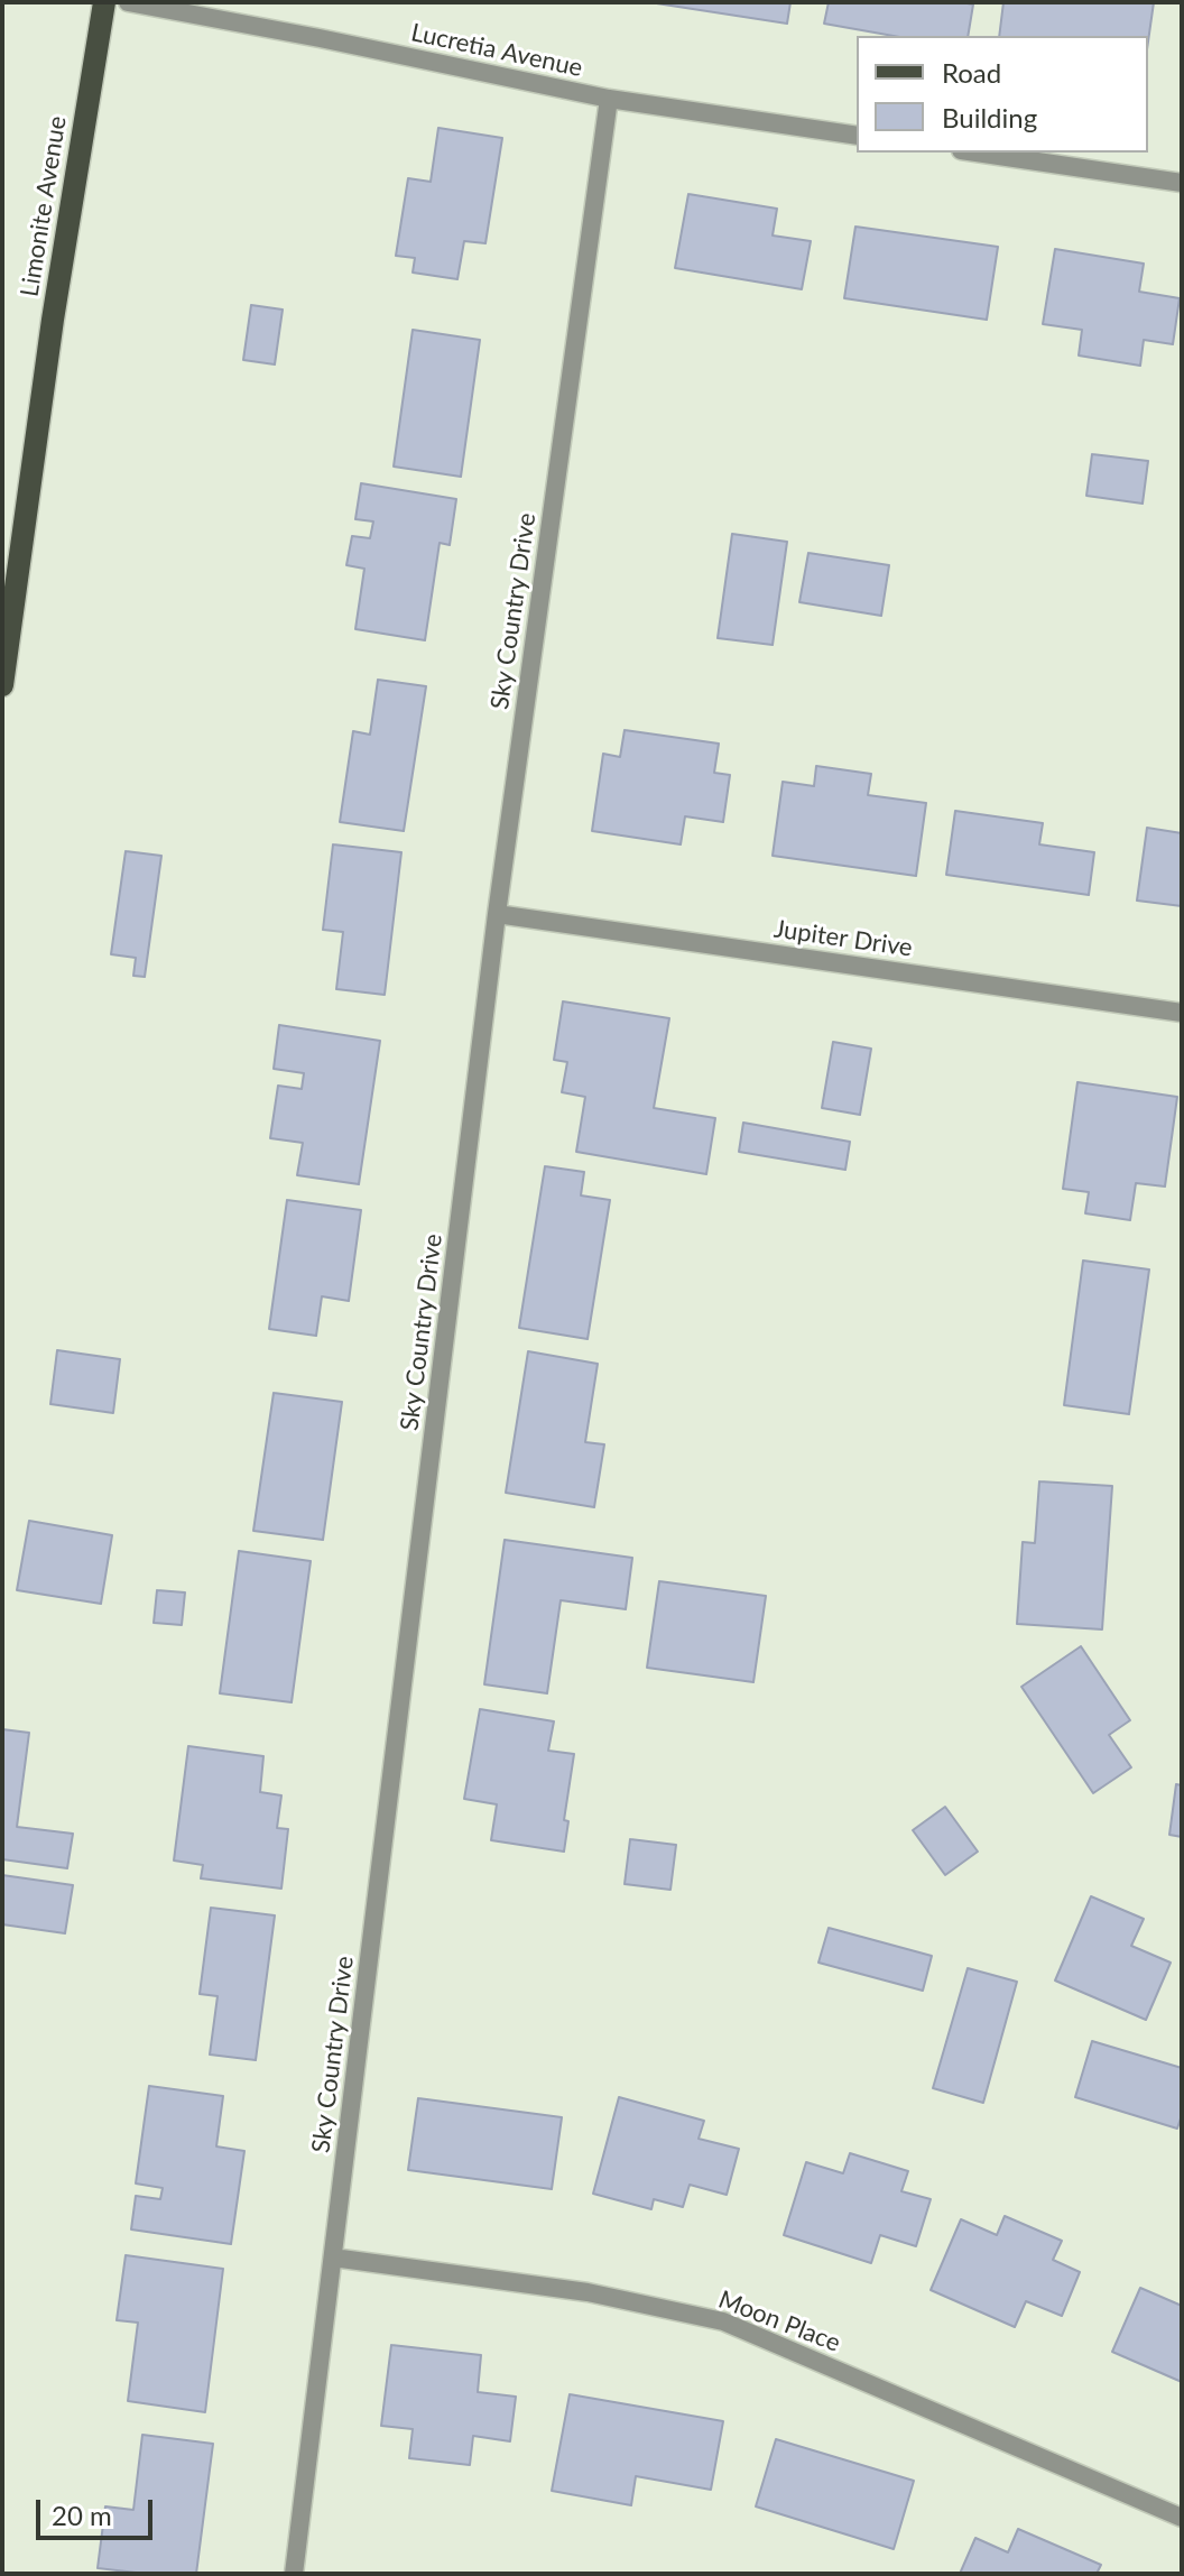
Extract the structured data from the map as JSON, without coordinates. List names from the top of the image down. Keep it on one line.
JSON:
{"streets":{"main road":["Limonite Avenue"],"street":["Lucretia Avenue","Sky Country Drive","Jupiter Drive","Moon Place"]},"crossings":[["Lucretia Avenue","Sky Country Drive"],["Sky Country Drive","Jupiter Drive"],["Sky Country Drive","Moon Place"]],"legend":["Road","Building"],"scale_bar":"20 m"}
